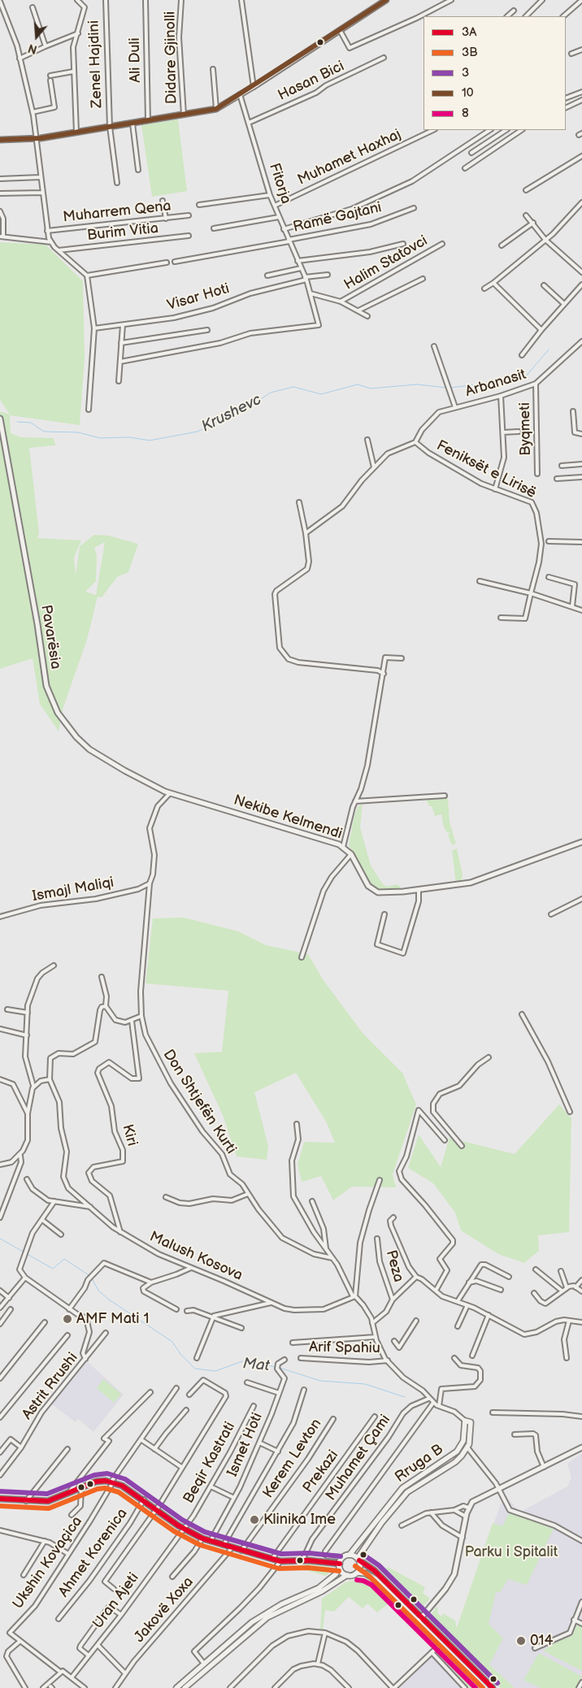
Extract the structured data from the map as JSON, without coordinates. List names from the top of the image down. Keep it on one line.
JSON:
{"streets":{"main road":["Rruga B"],"street":["Didare Gjinolli","Ali Duli","Zenel Hajdini","Hasan Bici","Muhamet Haxhaj","Fitorja","Muharrem Qena","Ramë Gajtani","Burim Vitia","Halim Statovci","Visar Hoti","Arbanasit","Byqmeti","Feniksët e Lirisë","Pavarësia","Nekibe Kelmendi","Ismajl Maliqi","Don Shtjefën Kurti","Kiri","Malush Kosova","Peza","Arif Spahiu","Astrit Rrushi","Ismet Hoti","Muhamet Çami","Kerem Levton","Beqir Kastrati","Prekazi","Ahmet Korenica","Ukshin Kovaçica","Uran Ajeti","Jakovë Xoxa"]},"crossings":[["Hasan Bici","Fitorja"],["Muhamet Haxhaj","Fitorja"],["Fitorja","Ramë Gajtani"],["Fitorja","Visar Hoti"],["Arbanasit","Byqmeti"],["Arbanasit","Feniksët e Lirisë"],["Pavarësia","Nekibe Kelmendi"],["Pavarësia","Don Shtjefën Kurti"],["Ismajl Maliqi","Don Shtjefën Kurti"],["Kiri","Malush Kosova"],["Beqir Kastrati","Uran Ajeti"]],"water":["Krushevc","Mat"],"parks":["Parku i Spitalit"],"places":["AMF Mati 1","Klinika Ime","014"],"lines":["transit line 10","transit line 3","transit line 3A","transit line 3B","transit line 8"],"legend":["3A","3B","3","10","8"],"north":"bottom"}
